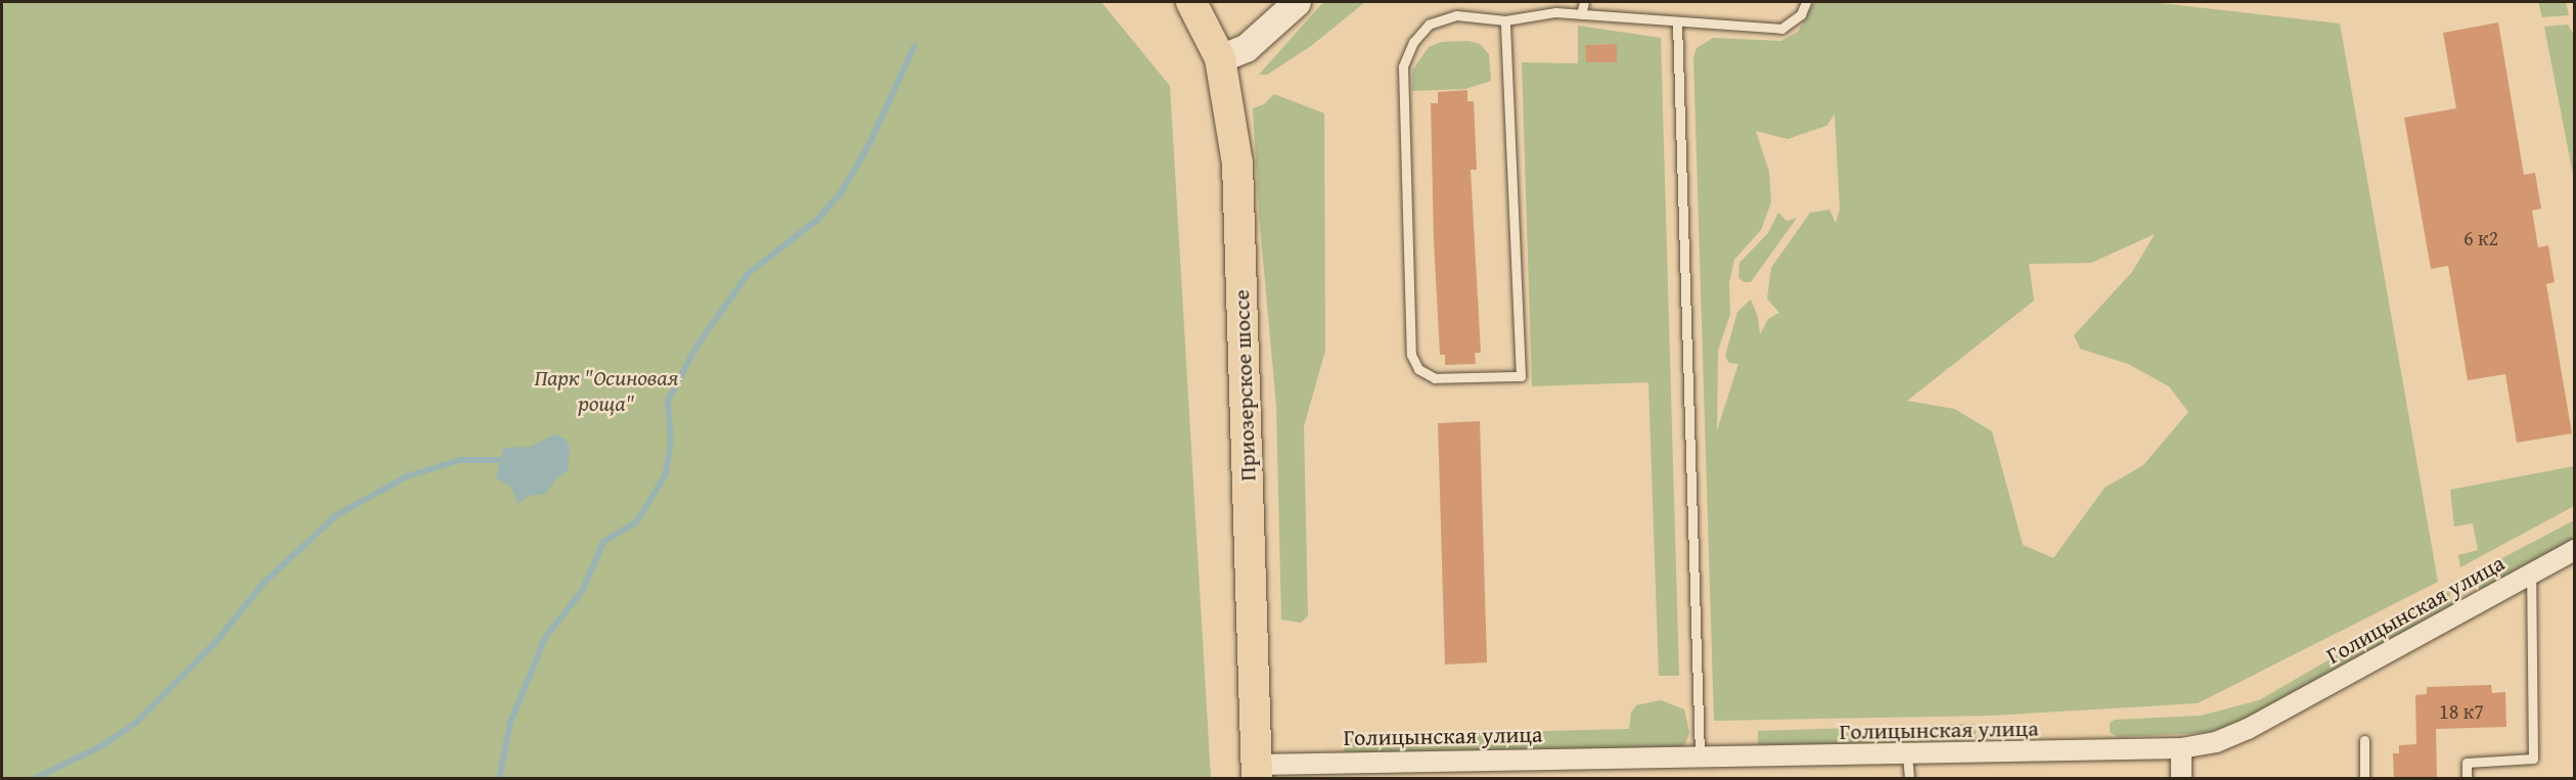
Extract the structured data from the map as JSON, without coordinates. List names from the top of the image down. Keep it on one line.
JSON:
{"streets":{"main road":["Приозерское шоссе"],"street":["Голицынская улица"]},"crossings":[["Приозерское шоссе","Голицынская улица"]],"parks":["Парк \"Осиновая роща\""],"house_numbers":["6 к2","18 к7"]}
